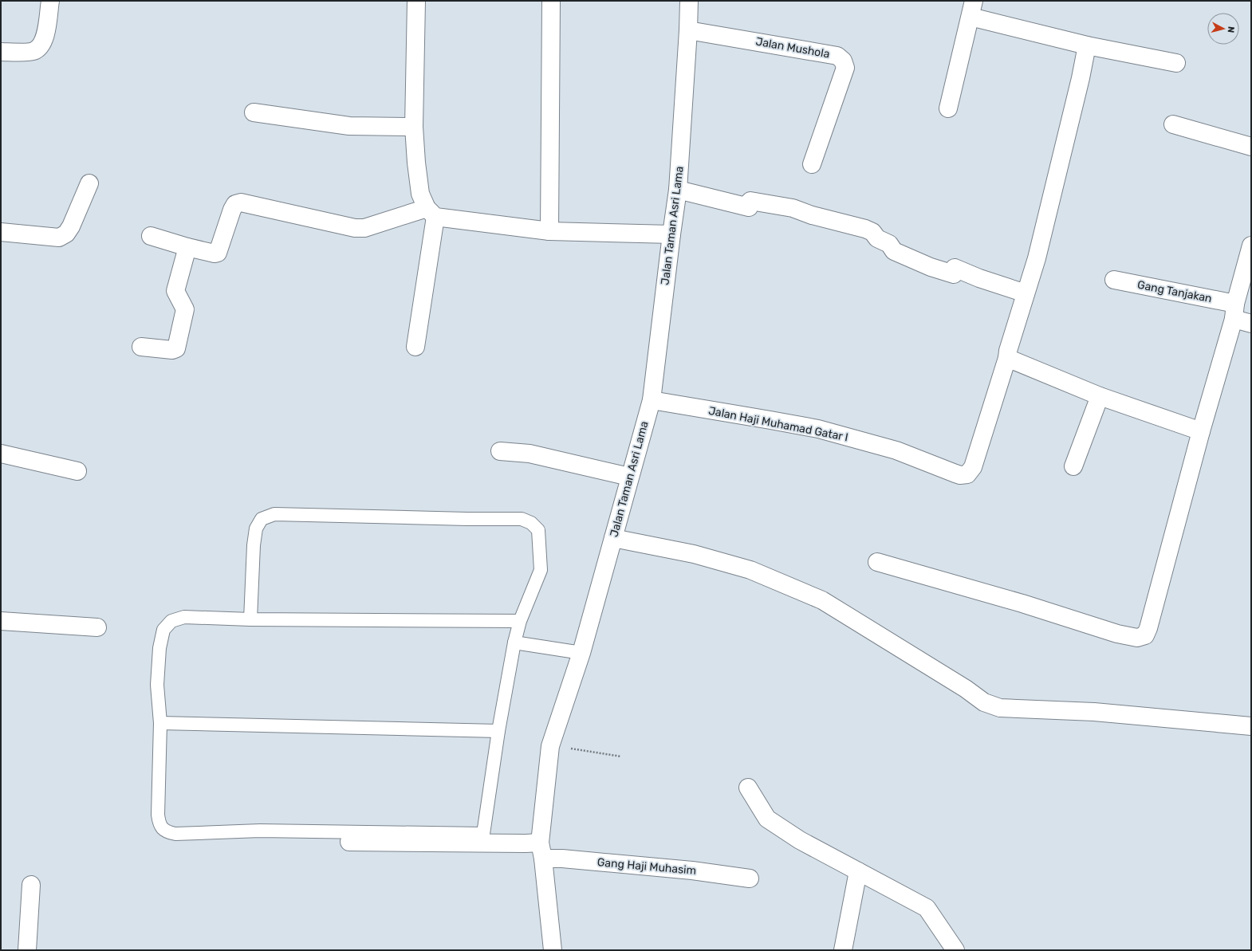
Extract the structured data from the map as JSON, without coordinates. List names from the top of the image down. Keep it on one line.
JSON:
{"streets":{"street":["Jalan Mushola","Jalan Taman Asri Lama","Gang Tanjakan","Jalan Haji Muhamad Gatar I","Gang Haji Muhasim"]},"crossings":[["Jalan Mushola","Jalan Taman Asri Lama"],["Jalan Taman Asri Lama","Jalan Haji Muhamad Gatar I"],["Jalan Taman Asri Lama","Gang Haji Muhasim"]],"north":"right"}
